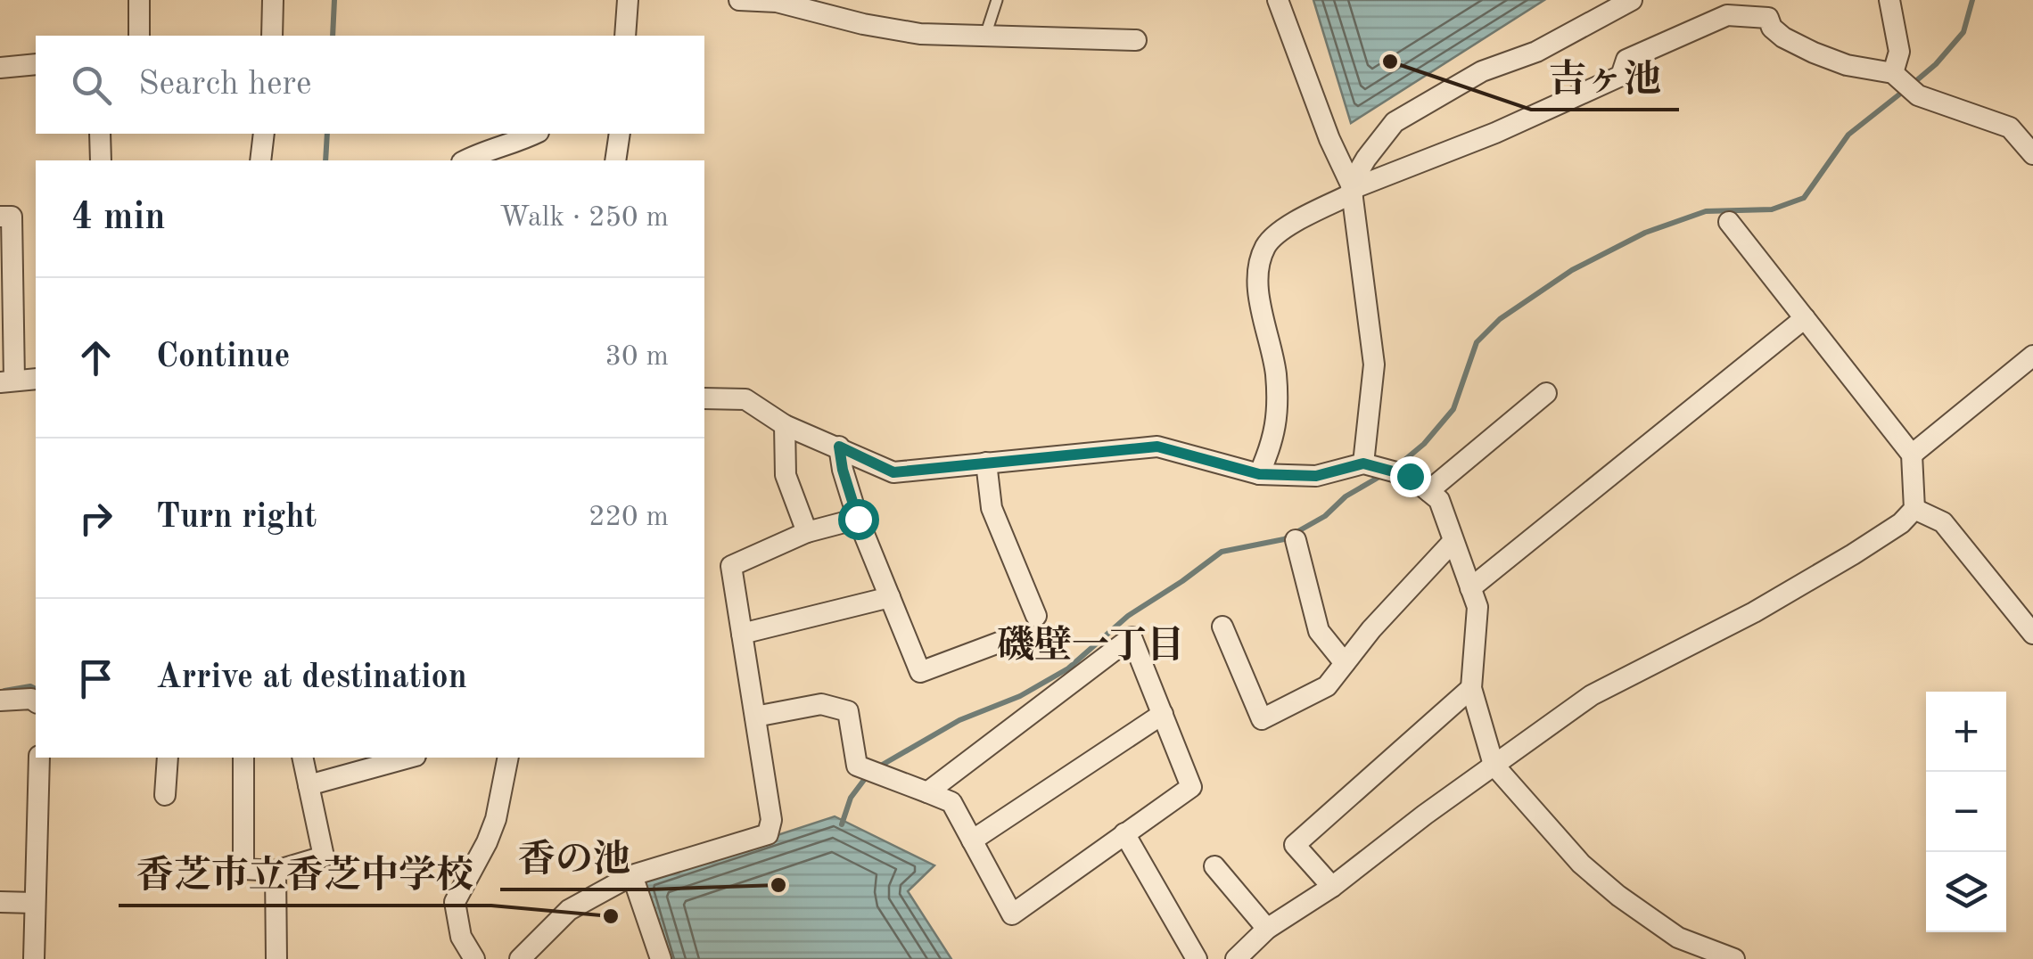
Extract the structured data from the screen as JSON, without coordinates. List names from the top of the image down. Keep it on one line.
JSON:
{"districts":["磯壁一丁目"],"places":["吉ヶ池","香の池","香芝市立香芝中学校"],"page":{"search":"Search here","heading":["4 min","Walk · 250 m"],"list":[["Continue","30 m"],["Turn right","220 m"],"Arrive at destination"],"map_buttons":["+","−"]}}
